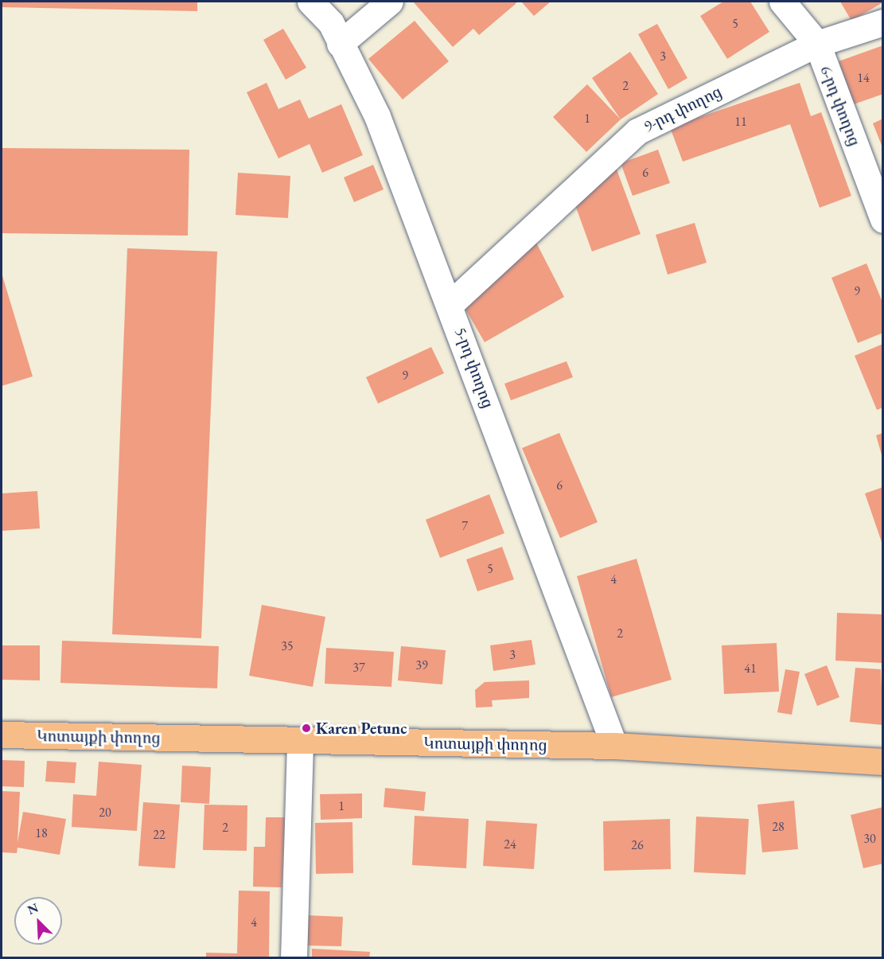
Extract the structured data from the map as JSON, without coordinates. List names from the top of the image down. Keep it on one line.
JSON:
{"streets":{"main road":["Կոտայքի փողոց"],"street":["6-րդ փողոց","9-րդ փողոց","5-րդ փողոց"]},"crossings":[["6-րդ փողոց","9-րդ փողոց"],["9-րդ փողոց","5-րդ փողոց"],["5-րդ փողոց","Կոտայքի փողոց"]],"places":["Karen Petunc"],"house_numbers":["5","3","14","2","1","11","6","9","9","6","7","5","4","2","35","3","39","37","41","1","20","28","2","18","22","30","24","26","4"],"north":"top left"}
